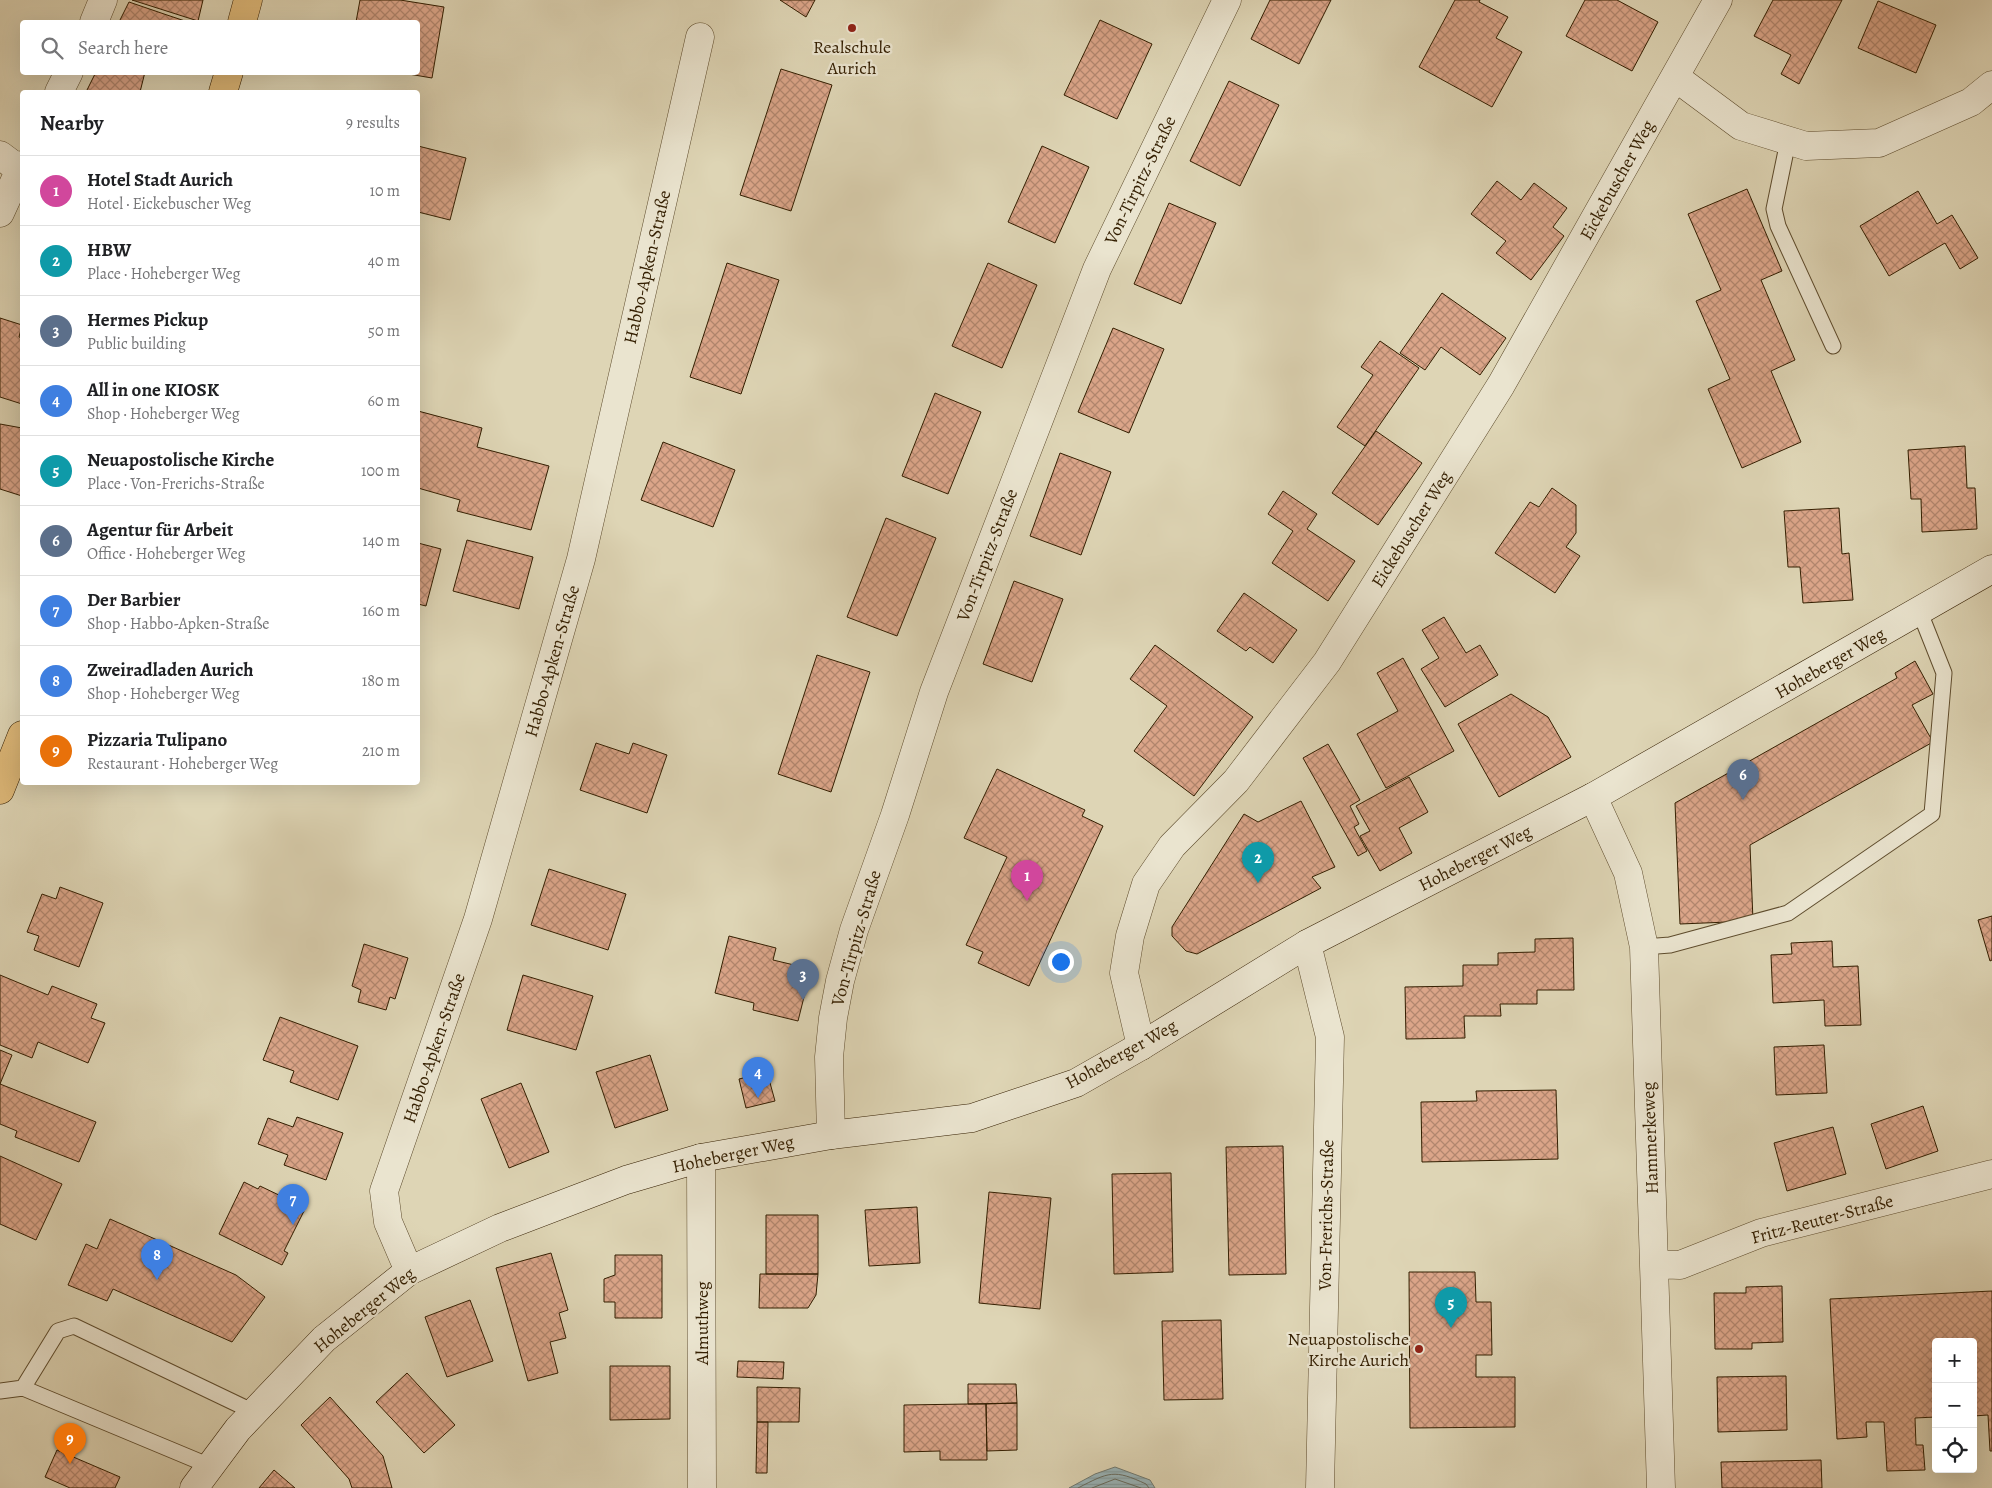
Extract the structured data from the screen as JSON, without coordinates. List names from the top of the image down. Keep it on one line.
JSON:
{"streets":{"street":["Von-Tirpitz-Straße","Eickebuscher Weg","Habbo-Apken-Straße","Hoheberger Weg","Hammerkeweg","Von-Frerichs-Straße","Fritz-Reuter-Straße","Almuthweg"]},"crossings":[["Von-Tirpitz-Straße","Hoheberger Weg"],["Eickebuscher Weg","Hoheberger Weg"],["Habbo-Apken-Straße","Hoheberger Weg"],["Hoheberger Weg","Hammerkeweg"],["Hoheberger Weg","Von-Frerichs-Straße"],["Hoheberger Weg","Almuthweg"],["Hammerkeweg","Fritz-Reuter-Straße"]],"places":["Realschule Aurich","Neuapostolische Kirche Aurich"],"page":{"search":"Search here","heading":["Nearby","9 results"],"list":[{"mark":"1","name":"Hotel Stadt Aurich","note":"Hotel · Eickebuscher Weg","value":"10 m"},{"mark":"2","name":"HBW","note":"Place · Hoheberger Weg","value":"40 m"},{"mark":"3","name":"Hermes Pickup","note":"Public building","value":"50 m"},{"mark":"4","name":"All in one KIOSK","note":"Shop · Hoheberger Weg","value":"60 m"},{"mark":"5","name":"Neuapostolische Kirche","note":"Place · Von-Frerichs-Straße","value":"100 m"},{"mark":"6","name":"Agentur für Arbeit","note":"Office · Hoheberger Weg","value":"140 m"},{"mark":"7","name":"Der Barbier","note":"Shop · Habbo-Apken-Straße","value":"160 m"},{"mark":"8","name":"Zweiradladen Aurich","note":"Shop · Hoheberger Weg","value":"180 m"},{"mark":"9","name":"Pizzaria Tulipano","note":"Restaurant · Hoheberger Weg","value":"210 m"}],"pins":["6","2","1","3","4","7","8","5","9"],"map_buttons":["+","−"]}}
